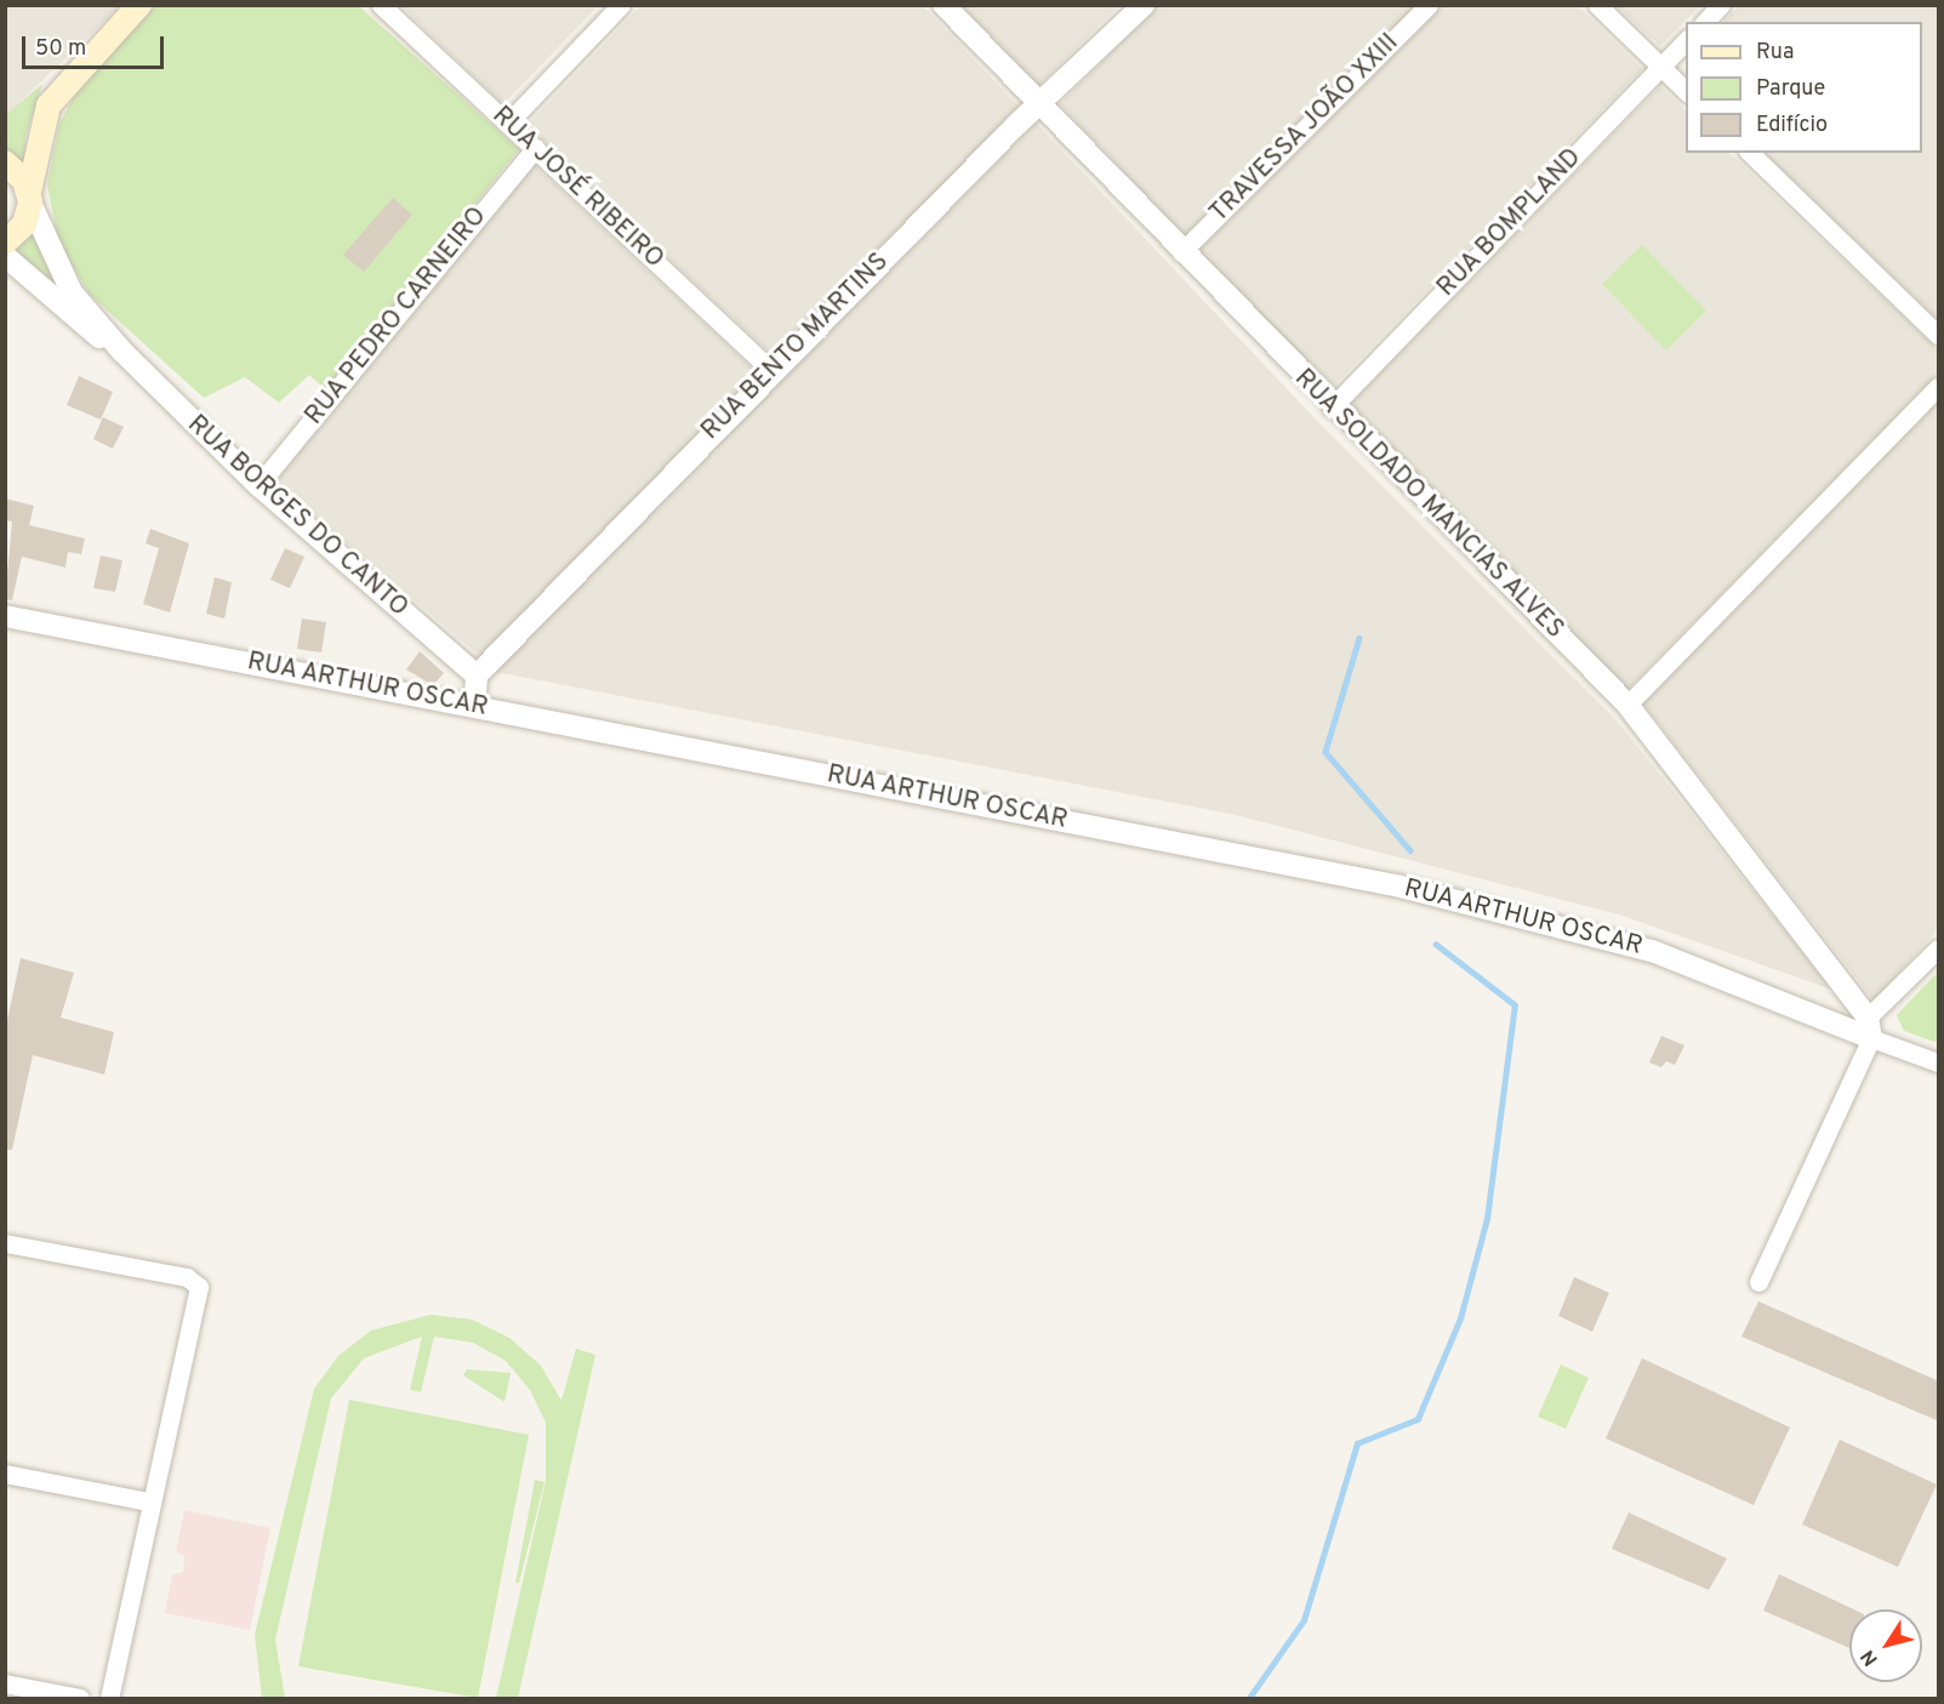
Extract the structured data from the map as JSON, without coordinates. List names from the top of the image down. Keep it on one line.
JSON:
{"streets":{"street":["TRAVESSA JOÃO XXIII","RUA JOSÉ RIBEIRO","RUA BOMPLAND","RUA PEDRO CARNEIRO","RUA BENTO MARTINS","RUA SOLDADO MANCIAS ALVES","RUA BORGES DO CANTO","RUA ARTHUR OSCAR"]},"crossings":[["TRAVESSA JOÃO XXIII","RUA SOLDADO MANCIAS ALVES"],["RUA JOSÉ RIBEIRO","RUA PEDRO CARNEIRO"],["RUA JOSÉ RIBEIRO","RUA BENTO MARTINS"],["RUA BOMPLAND","RUA SOLDADO MANCIAS ALVES"],["RUA PEDRO CARNEIRO","RUA BORGES DO CANTO"],["RUA BENTO MARTINS","RUA SOLDADO MANCIAS ALVES"],["RUA BENTO MARTINS","RUA BORGES DO CANTO"],["RUA SOLDADO MANCIAS ALVES","RUA ARTHUR OSCAR"]],"legend":["Rua","Parque","Edifício"],"scale_bar":"50 m","north":"bottom left"}
